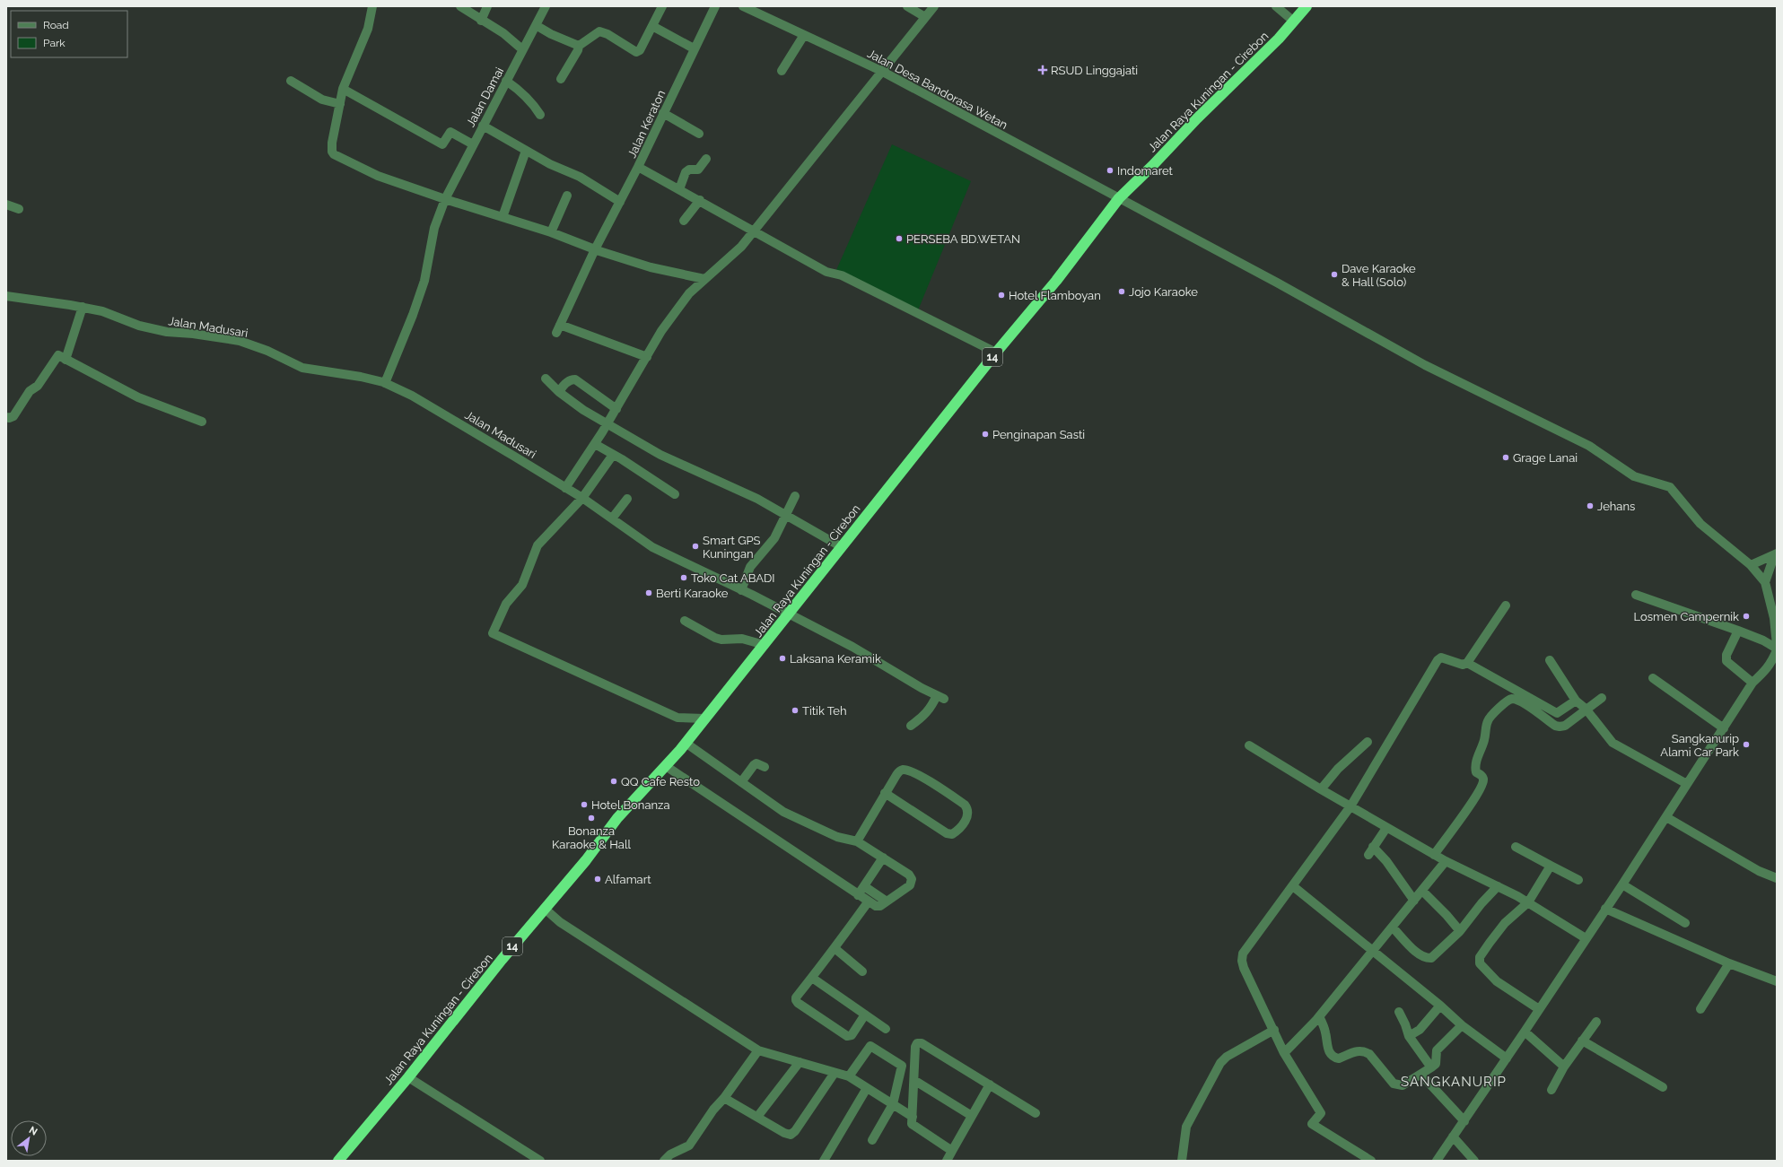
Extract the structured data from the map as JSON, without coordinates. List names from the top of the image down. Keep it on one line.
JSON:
{"streets":{"highway":["Jalan Raya Kuningan - Cirebon","14"],"street":["Jalan Desa Bandorasa Wetan","Jalan Damai","Jalan Keraton","Jalan Madusari"]},"crossings":[["Jalan Desa Bandorasa Wetan","Jalan Raya Kuningan - Cirebon"],["Jalan Raya Kuningan - Cirebon","Jalan Madusari"],["Jalan Damai","Jalan Madusari"]],"districts":["SANGKANURIP"],"places":{"health":["RSUD Linggajati"],"other":["Indomaret","PERSEBA BD.WETAN","Dave Karaoke & Hall (Solo)","Jojo Karaoke","Hotel Flamboyan","Penginapan Sasti","Grage Lanai","Jehans","Smart GPS Kuningan","Toko Cat ABADI","Berti Karaoke","Losmen Campernik","Laksana Keramik","Titik Teh","Sangkanurip Alami Car Park","QQ Cafe Resto","Hotel Bonanza","Bonanza Karaoke & Hall","Alfamart"]},"legend":["Road","Park"],"north":"top right"}
